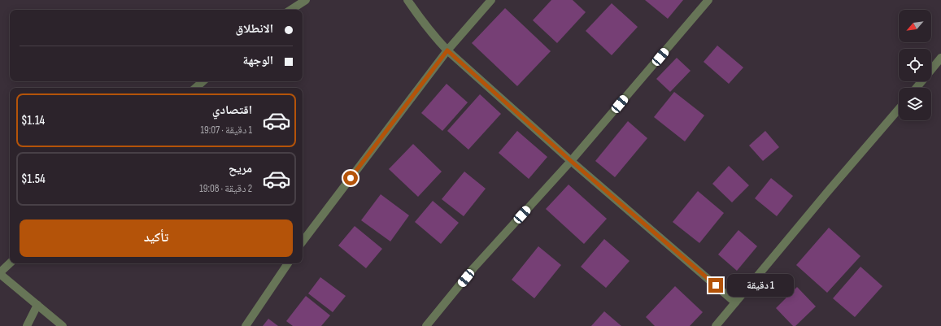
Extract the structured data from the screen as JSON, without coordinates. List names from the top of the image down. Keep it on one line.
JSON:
{"north":"bottom left","page":{"banner":["الانطلاق","الوجهة"],"list":[{"name":"اقتصادي","note":"1 دقيقة · 19:07","value":"$1.14"},{"name":"مريح","note":"2 دقيقة · 19:08","value":"$1.54"}],"buttons":"تأكيد","bubble":"1 دقيقة"}}
